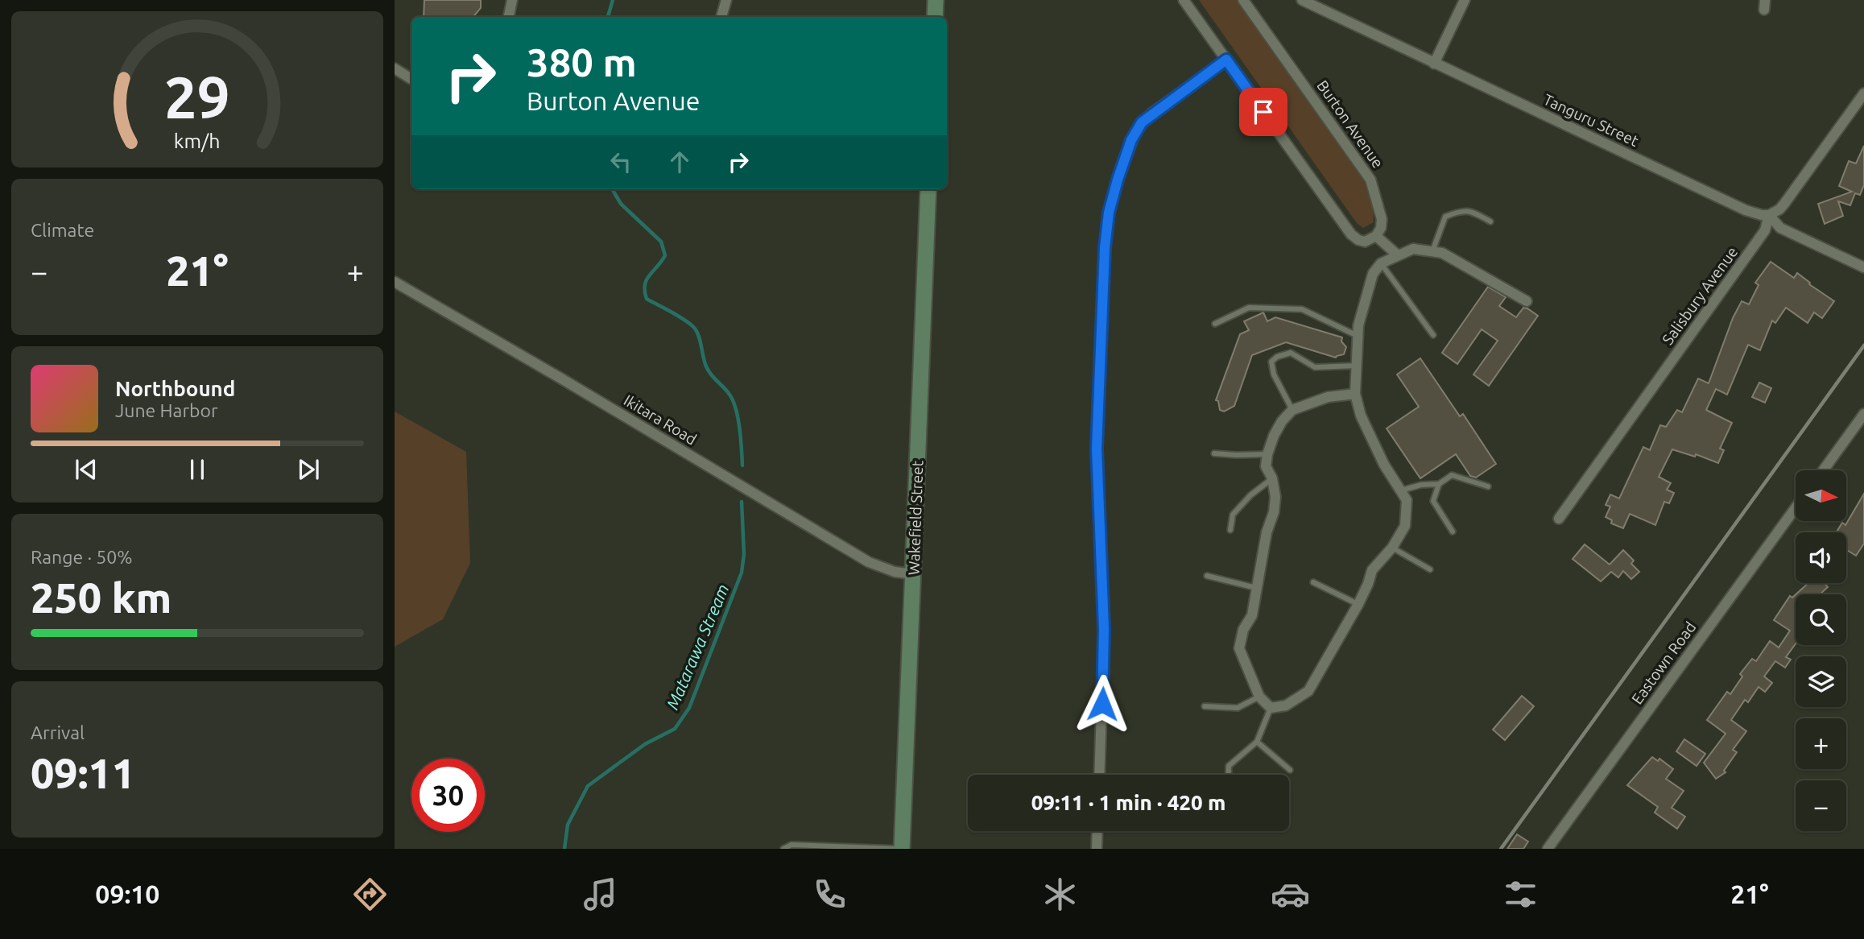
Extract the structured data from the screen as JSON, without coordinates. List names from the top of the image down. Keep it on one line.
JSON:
{"streets":{"street":["Tanguru Street","Burton Avenue","Salisbury Avenue","Ikitara Road","Wakefield Street","Eastown Road"]},"crossings":[["Tanguru Street","Salisbury Avenue"],["Ikitara Road","Wakefield Street"]],"water":["Matarawa Stream"],"north":"right","page":{"turn":["380 m","Burton Avenue"],"tile":["Climate",["Range · 50%","250 km"],["Arrival","09:11"]],"heat":["−","21°","+"],"song":["Northbound","June Harbor"],"map_buttons":["+","−"],"limit":"30","trip":"09:11 · 1 min · 420 m","tabs":["09:10","21°"],"gauge":["29","km/h"]}}
